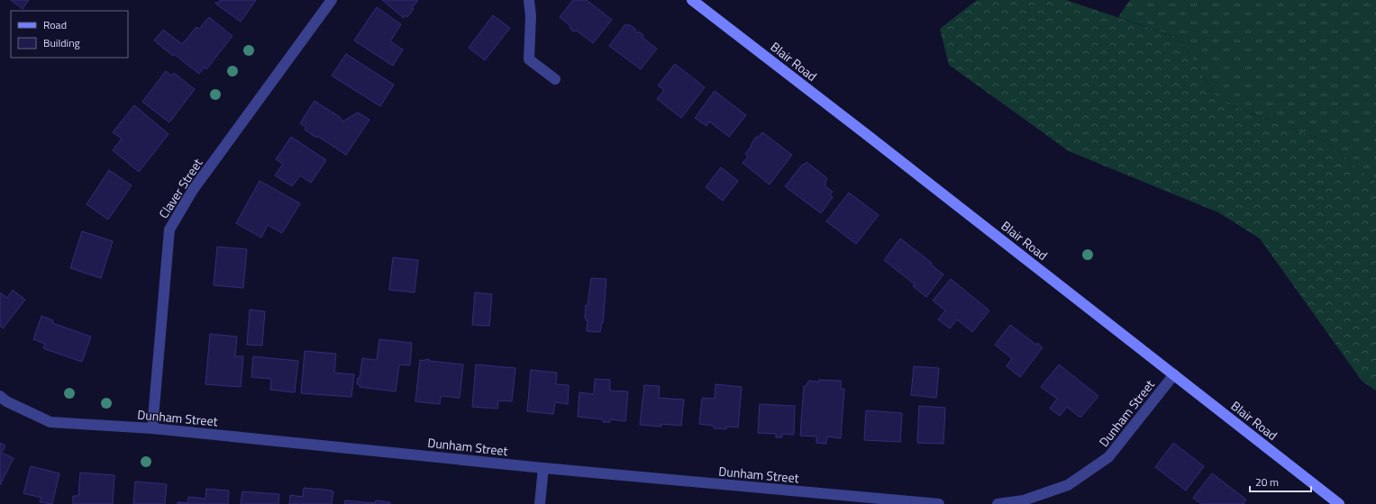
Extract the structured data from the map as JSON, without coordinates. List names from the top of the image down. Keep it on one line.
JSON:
{"streets":{"main road":["Blair Road"],"street":["Claver Street","Dunham Street"]},"crossings":[["Blair Road","Dunham Street"],["Claver Street","Dunham Street"]],"legend":["Road","Building"],"scale_bar":"20 m"}
